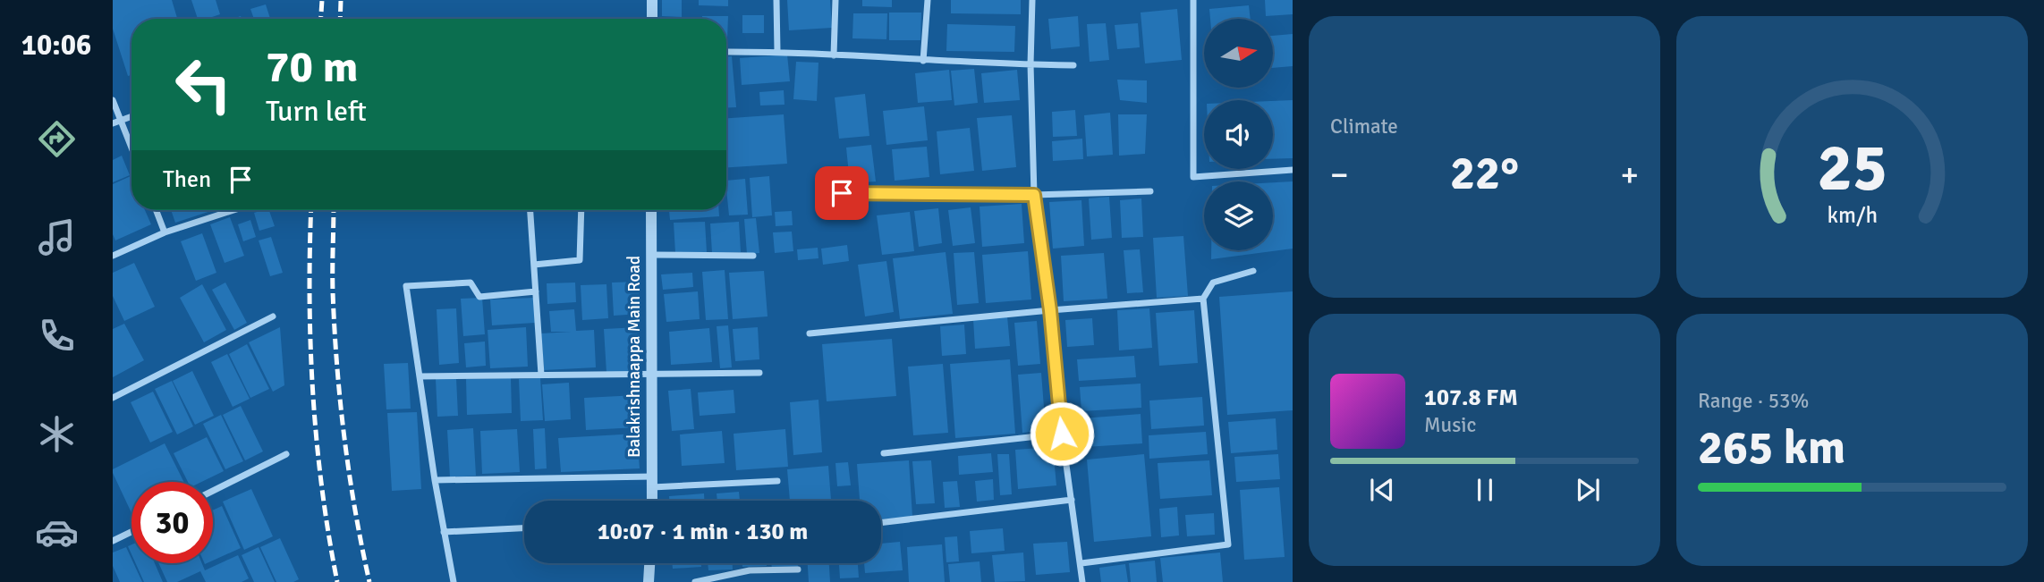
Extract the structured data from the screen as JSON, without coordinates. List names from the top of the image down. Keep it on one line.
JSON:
{"streets":{"street":["Balakrishnaappa Main Road"]},"north":"right","page":{"tabs":"10:06","tile":["Climate",["Range · 53%","265 km"]],"turn":["70 m","Turn left"],"heat":["−","22°","+"],"then":"Then","song":["107.8 FM","Music"],"limit":"30","trip":"10:07 · 1 min · 130 m","gauge":["25","km/h"]}}
